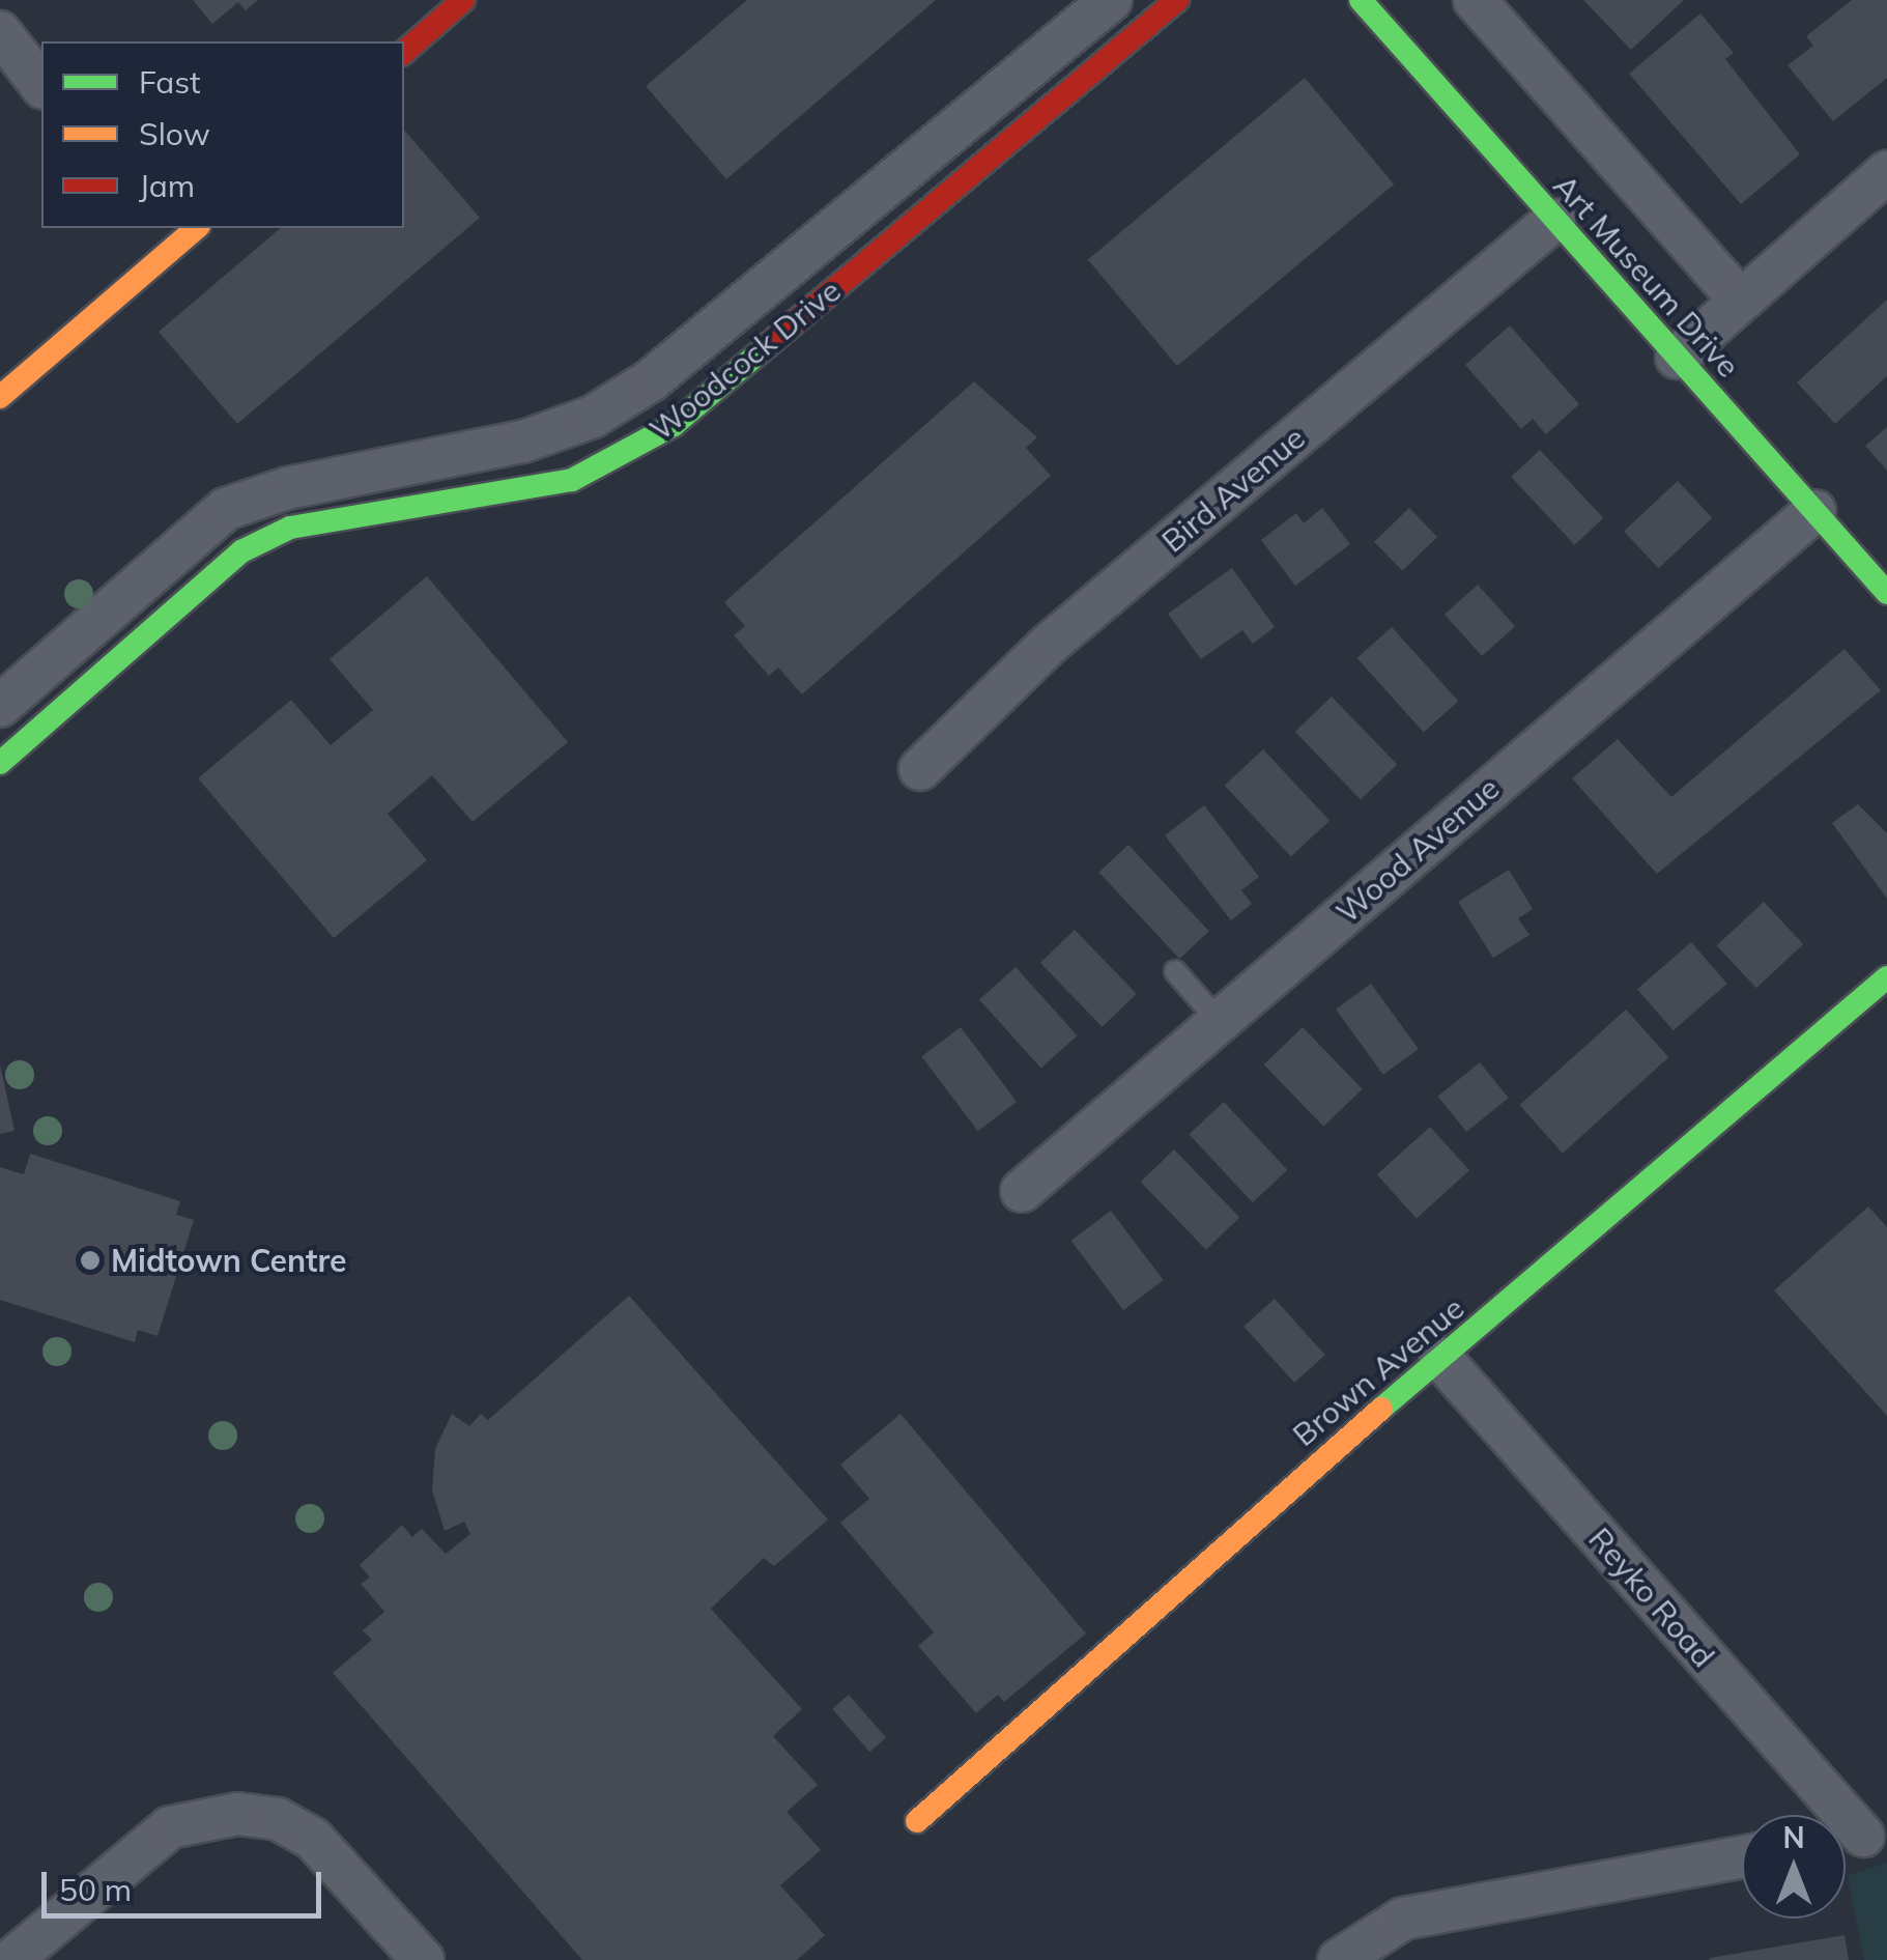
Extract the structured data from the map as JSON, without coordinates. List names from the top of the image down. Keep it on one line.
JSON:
{"streets":{"street":["Art Museum Drive","Woodcock Drive","Bird Avenue","Wood Avenue","Brown Avenue","Reyko Road"]},"crossings":[["Art Museum Drive","Bird Avenue"],["Art Museum Drive","Wood Avenue"],["Brown Avenue","Reyko Road"]],"places":["Midtown Centre"],"legend":["Fast","Slow","Jam"],"scale_bar":"50 m","north":"top"}
